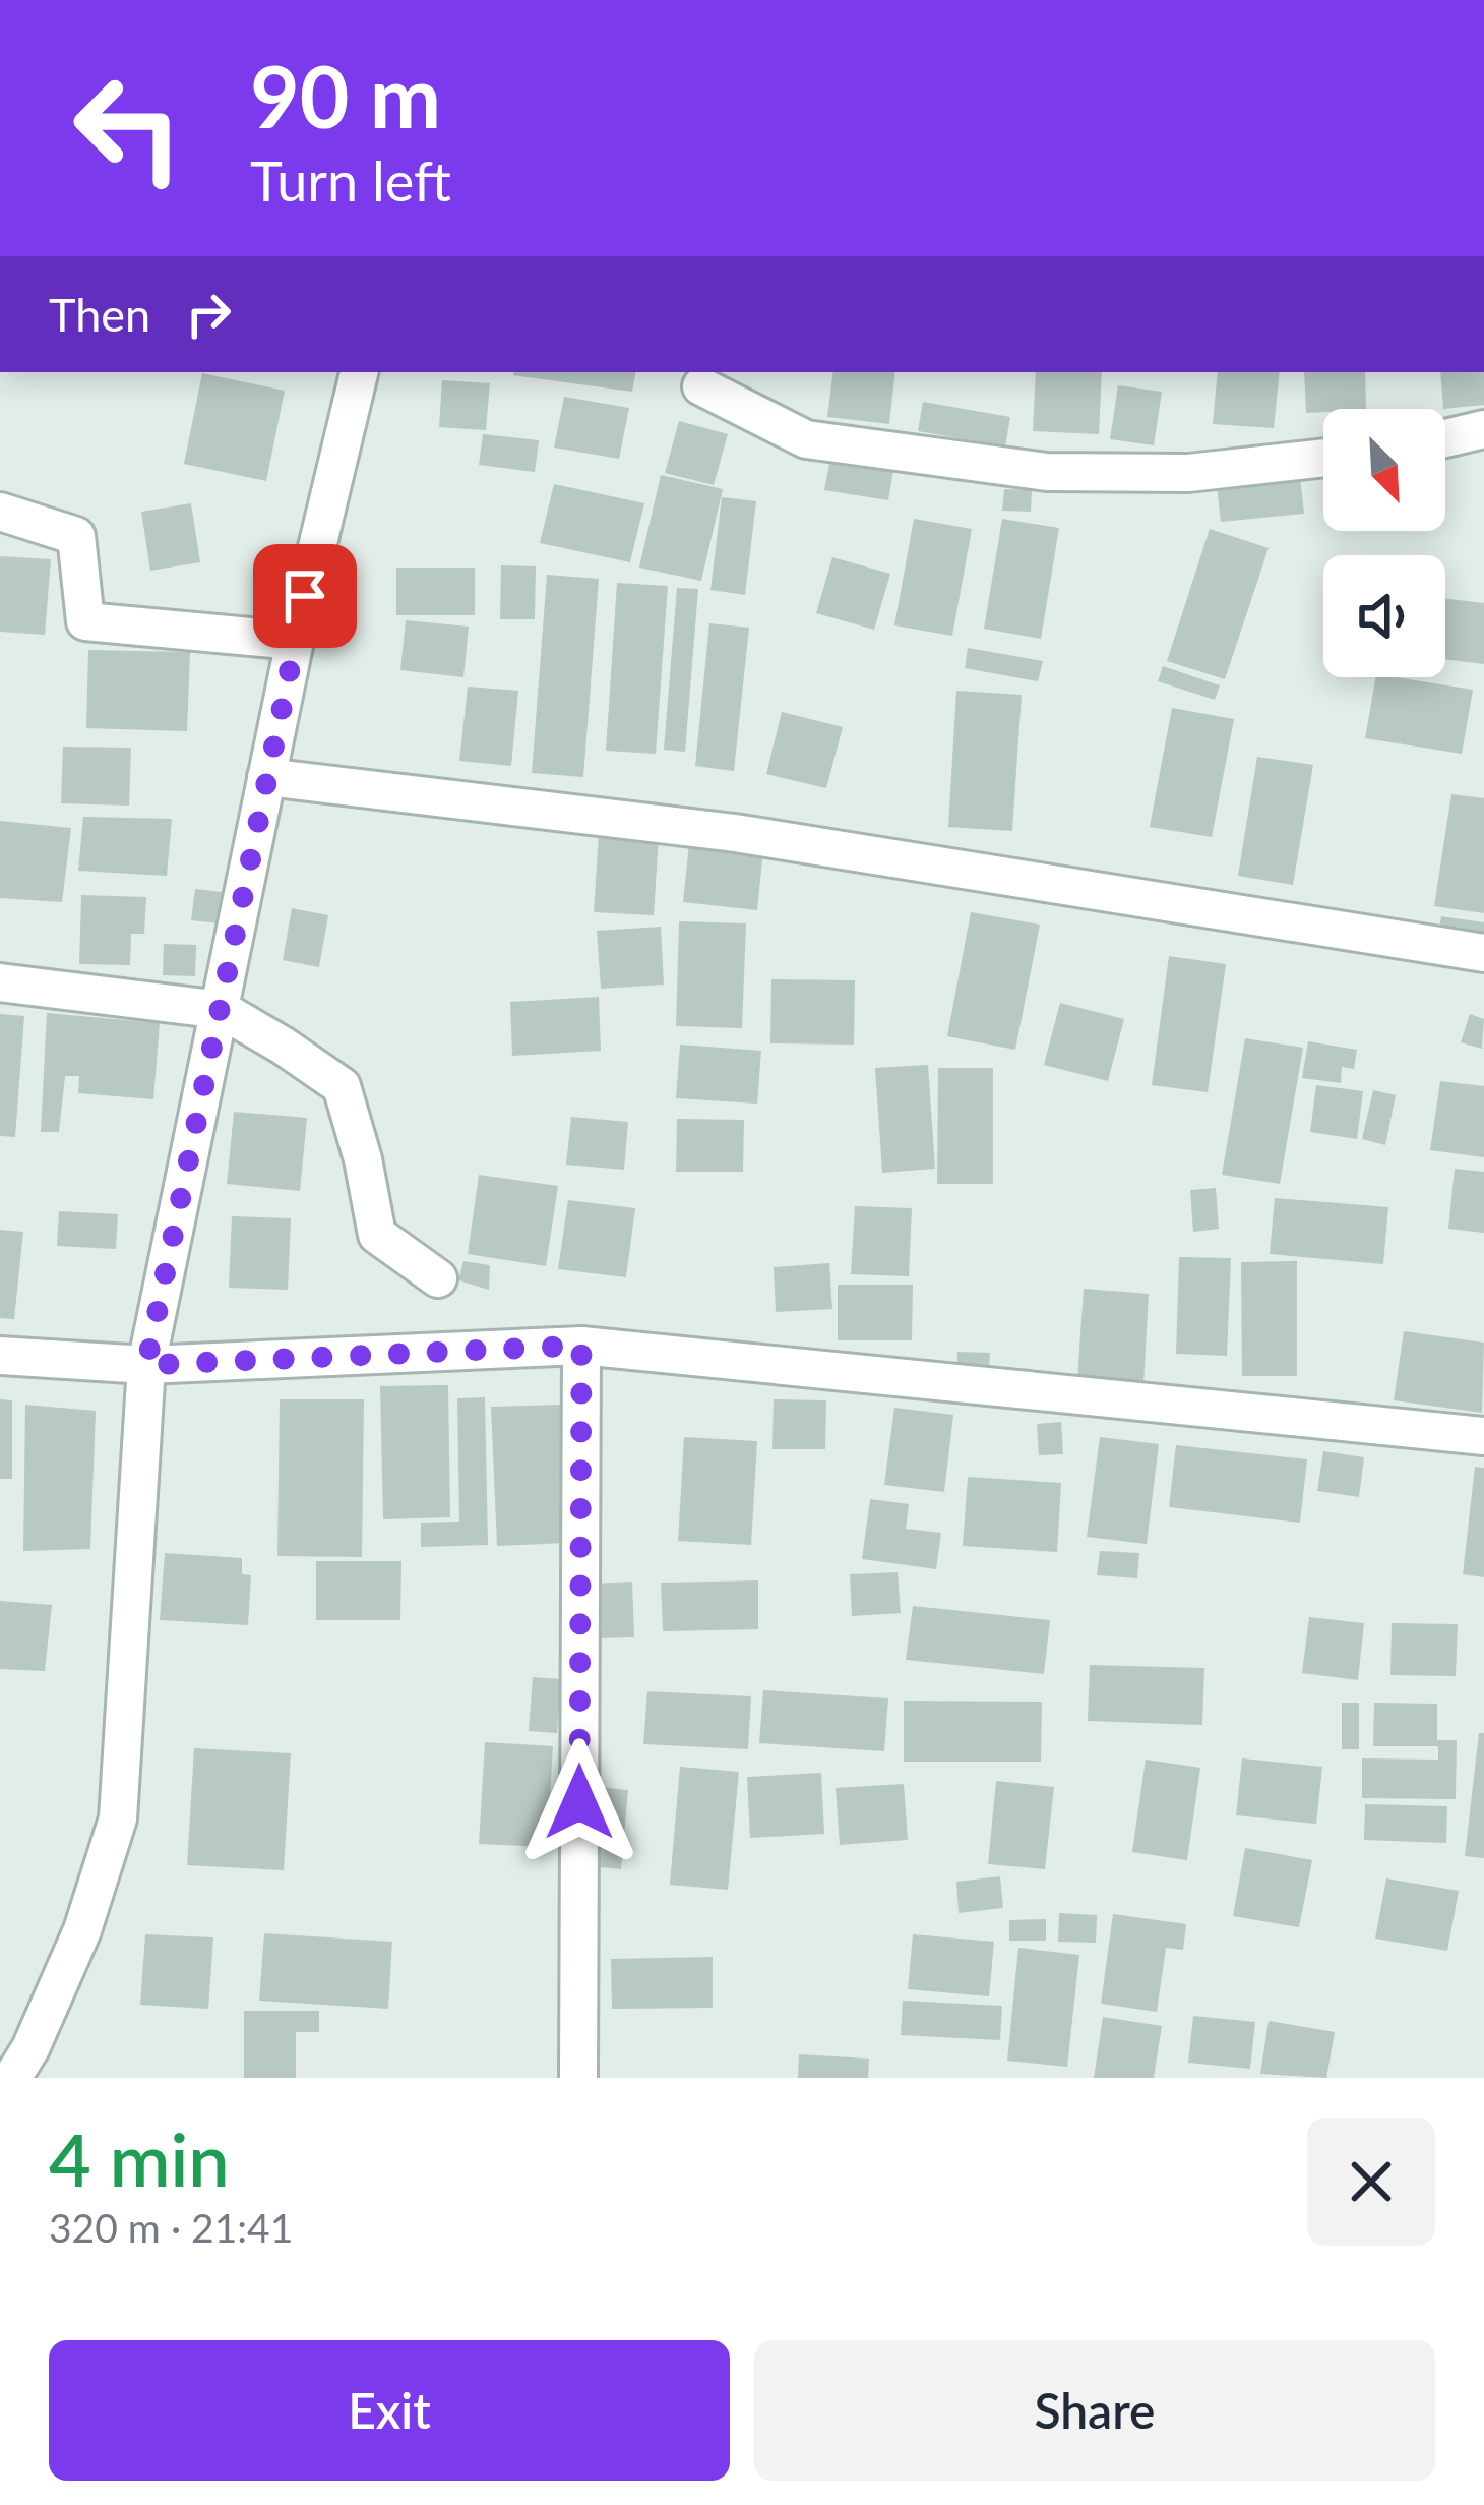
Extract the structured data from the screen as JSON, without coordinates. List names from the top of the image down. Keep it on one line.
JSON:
{"north":"bottom right","page":{"turn":["90 m","Turn left"],"then":"Then","heading":["4 min","320 m · 21:41"],"buttons":["Exit","Share"]}}
